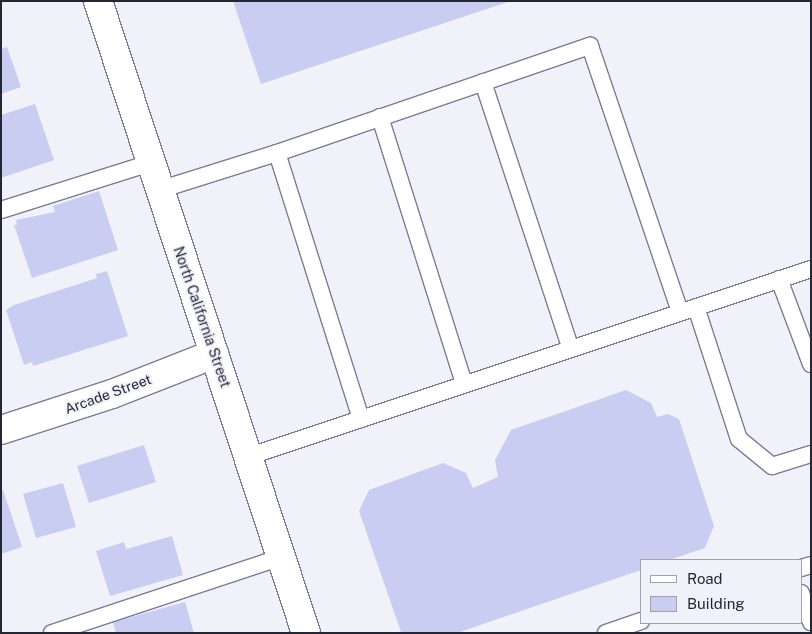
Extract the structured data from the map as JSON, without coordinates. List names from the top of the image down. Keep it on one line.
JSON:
{"streets":{"street":["North California Street","Arcade Street"]},"crossings":[["North California Street","Arcade Street"]],"legend":["Road","Building"]}
